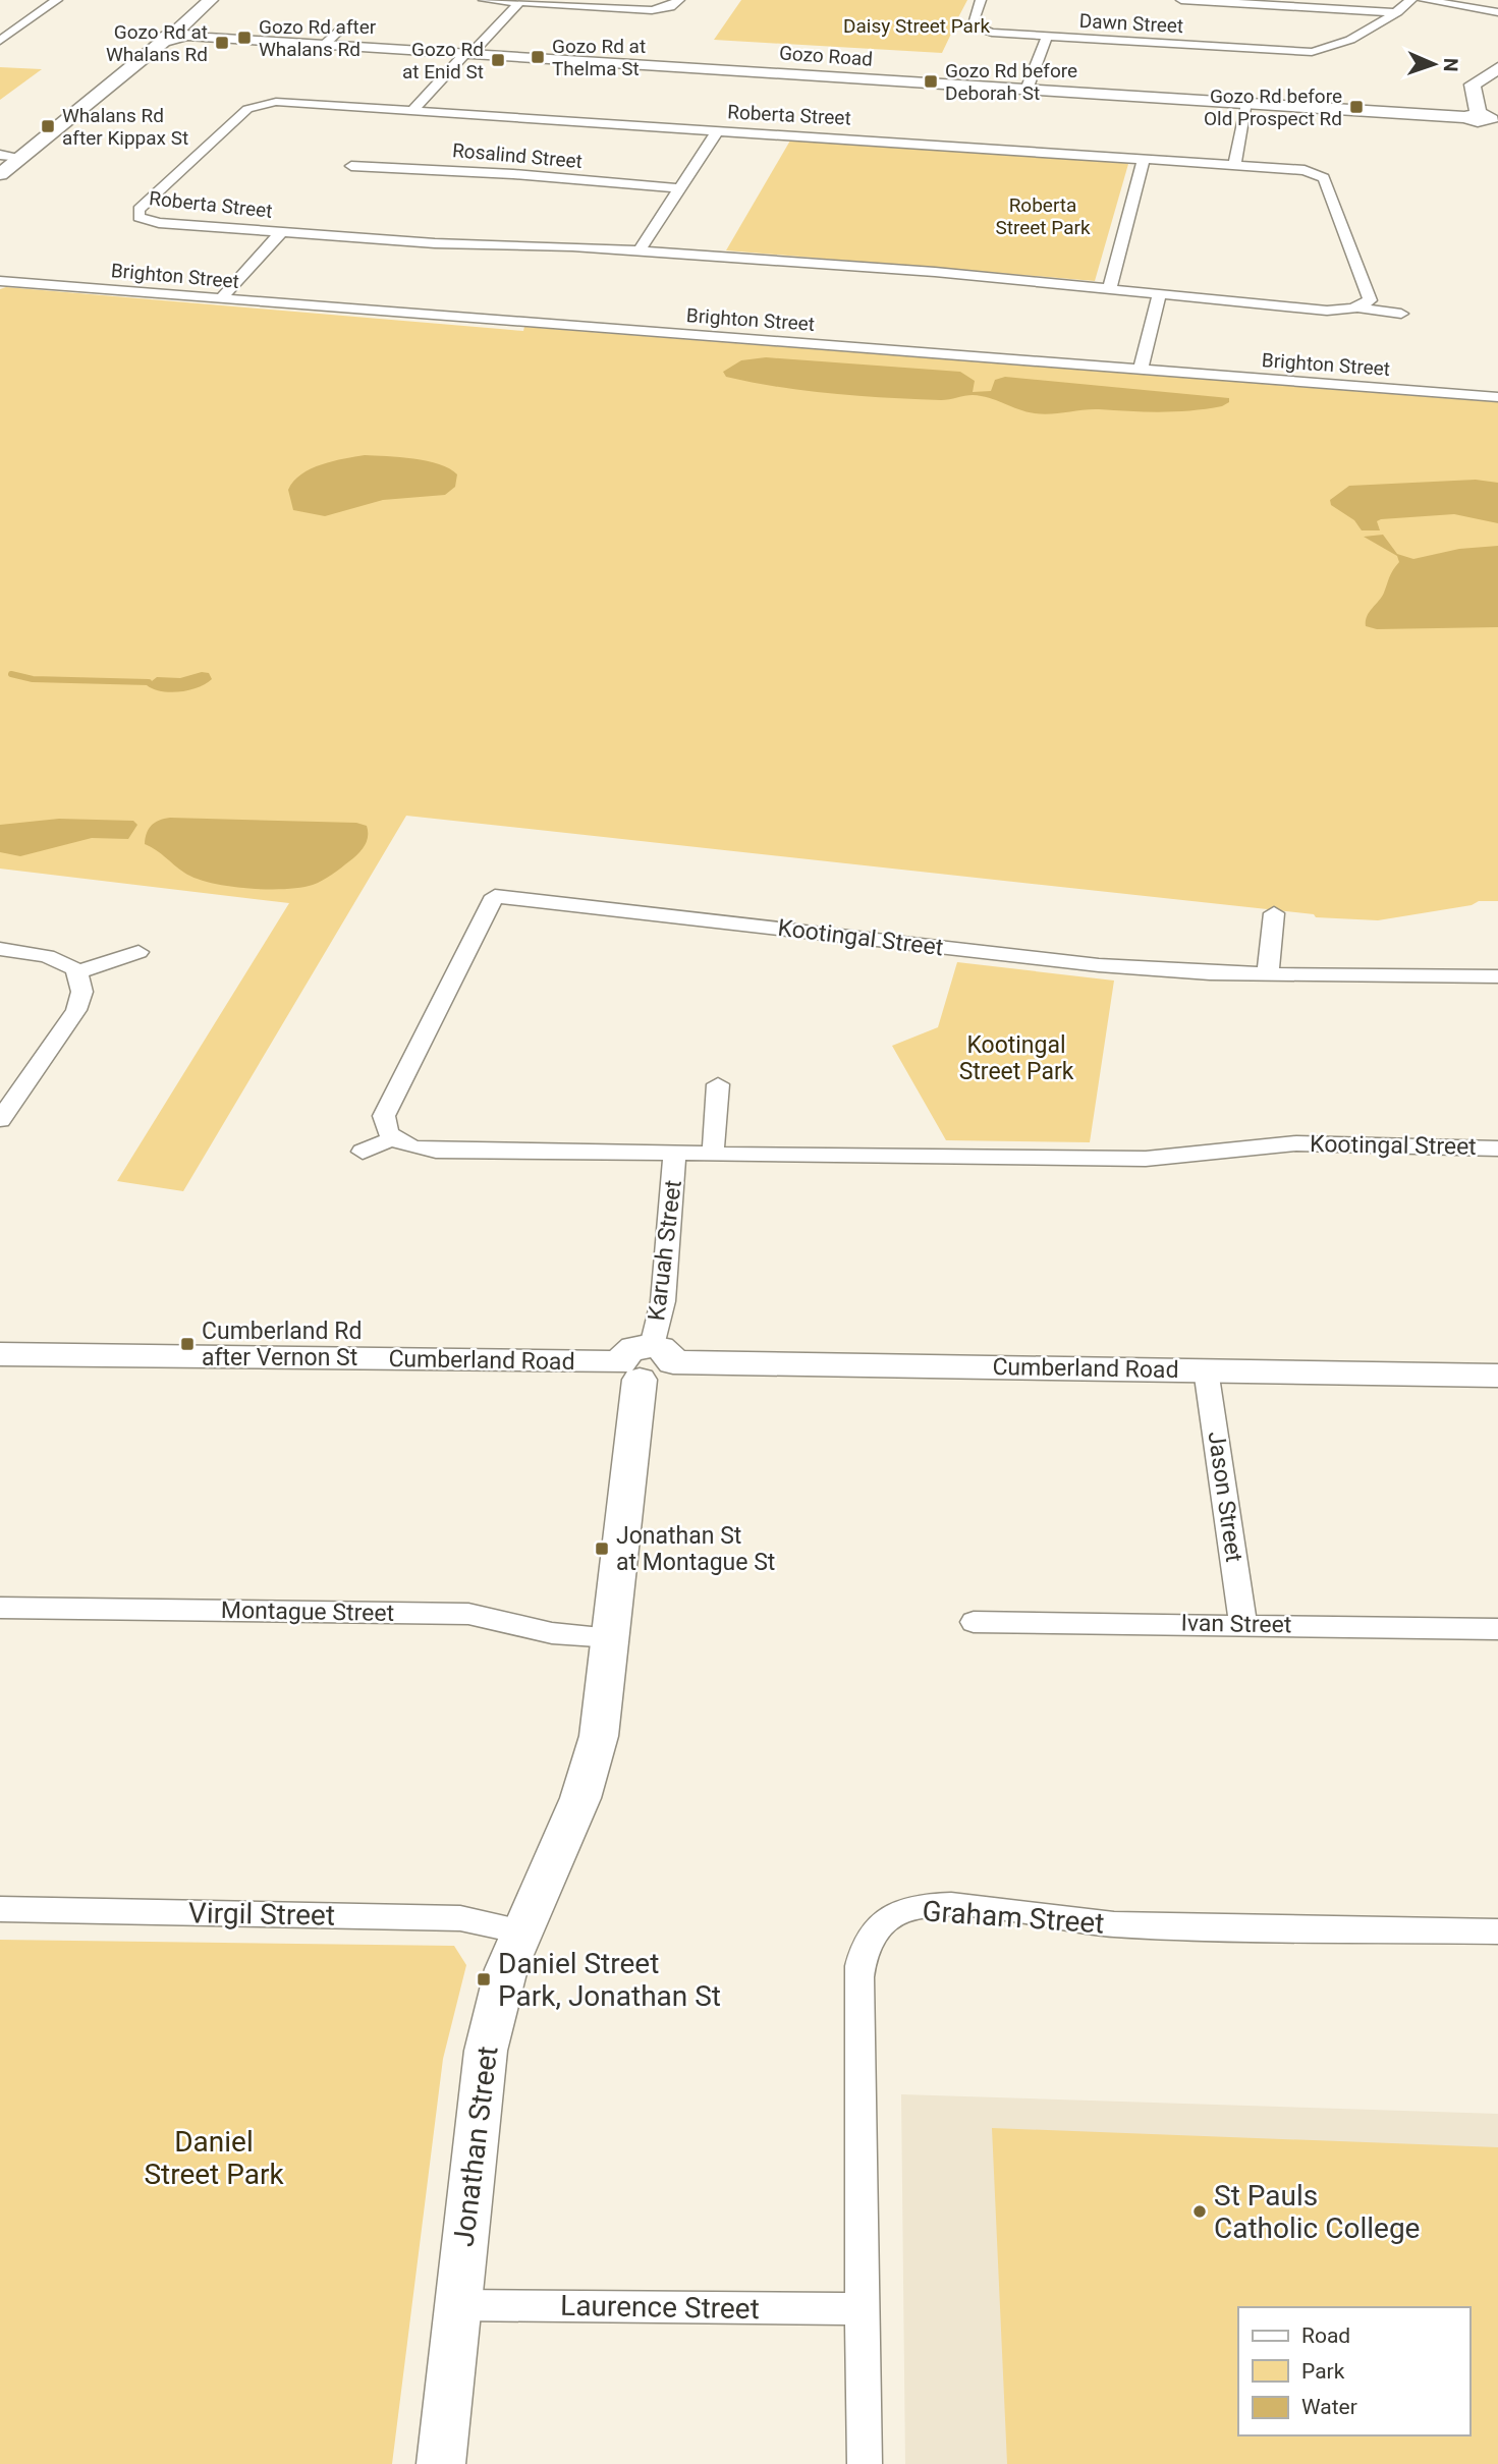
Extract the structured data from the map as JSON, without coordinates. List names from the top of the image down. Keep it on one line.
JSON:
{"streets":{"street":["Dawn Street","Gozo Road","Roberta Street","Rosalind Street","Brighton Street","Kootingal Street","Karuah Street","Cumberland Road","Jason Street","Montague Street","Ivan Street","Virgil Street","Graham Street","Jonathan Street","Laurence Street"]},"crossings":[["Kootingal Street","Karuah Street"],["Karuah Street","Cumberland Road"],["Karuah Street","Jonathan Street"],["Cumberland Road","Jason Street"],["Cumberland Road","Jonathan Street"],["Jason Street","Ivan Street"],["Montague Street","Jonathan Street"],["Virgil Street","Jonathan Street"],["Graham Street","Laurence Street"],["Jonathan Street","Laurence Street"]],"parks":["Daisy Street Park","Roberta Street Park","Kootingal Street Park","Daniel Street Park"],"places":{"transit":["Gozo Rd after Whalans Rd","Gozo Rd at Whalans Rd","Gozo Rd at Thelma St","Gozo Rd at Enid St","Gozo Rd before Deborah St","Gozo Rd before Old Prospect Rd","Whalans Rd after Kippax St","Cumberland Rd after Vernon St","Jonathan St at Montague St","Daniel Street Park, Jonathan St"],"other":["St Pauls Catholic College"]},"legend":["Road","Park","Water"],"north":"right"}
